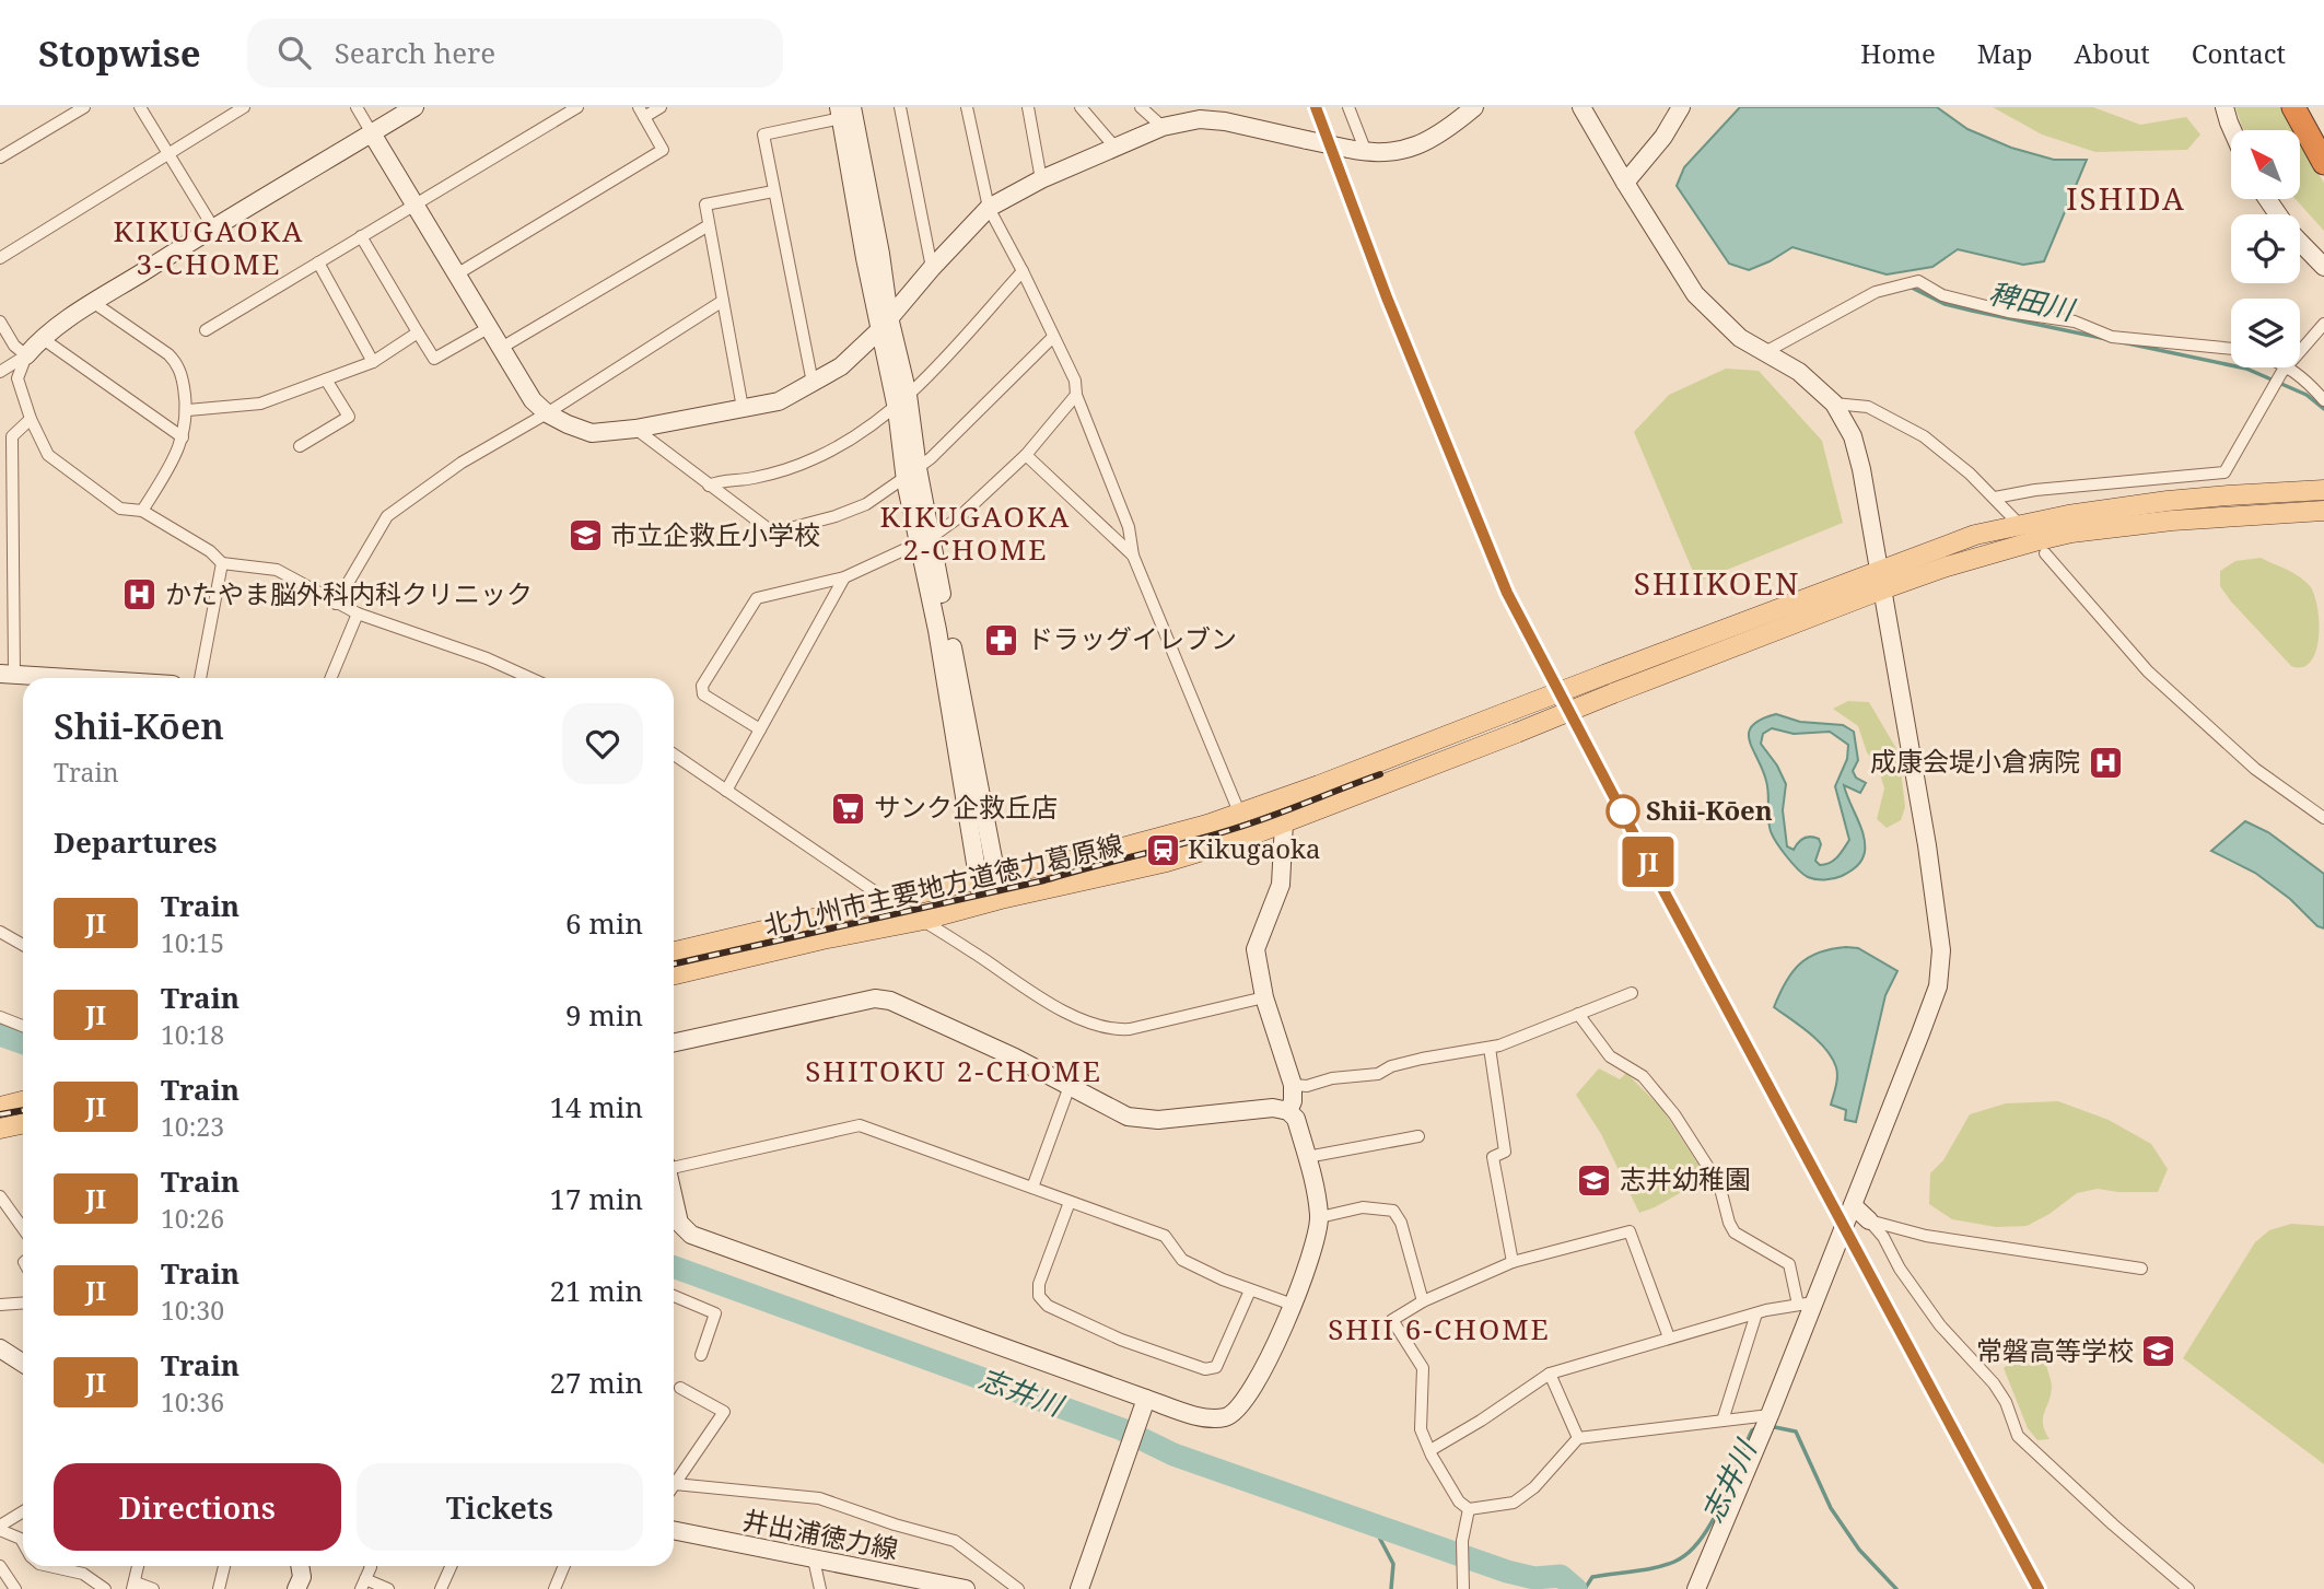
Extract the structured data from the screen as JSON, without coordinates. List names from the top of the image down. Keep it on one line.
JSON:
{"streets":{"main road":["北九州市主要地方道徳力葛原線"],"street":["井出浦徳力線"]},"districts":["ISHIDA","KIKUGAOKA 3-CHOME","KIKUGAOKA 2-CHOME","SHIIKOEN","SHITOKU 2-CHOME","SHII 6-CHOME"],"water":["稗田川","志井川"],"places":{"school or university":["市立企救丘小学校","志井幼稚園","常磐高等学校"],"hospital":["かたやま脳外科内科クリニック","成康会堤小倉病院"],"pharmacy":["ドラッグイレブン"],"supermarket":["サンク企救丘店"],"other":["Shii-Kōen"],"station":["Kikugaoka"]},"north":"top left","page":{"header":"Stopwise","search":"Search here","nav":["Home","Map","About","Contact"],"on_map":"JI","heading":[["Shii-Kōen","Train"],"Departures"],"list":[{"mark":"JI","name":"Train","note":"10:15","value":"6 min"},{"mark":"JI","name":"Train","note":"10:18","value":"9 min"},{"mark":"JI","name":"Train","note":"10:23","value":"14 min"},{"mark":"JI","name":"Train","note":"10:26","value":"17 min"},{"mark":"JI","name":"Train","note":"10:30","value":"21 min"},{"mark":"JI","name":"Train","note":"10:36","value":"27 min"}],"buttons":["Directions","Tickets"]}}
